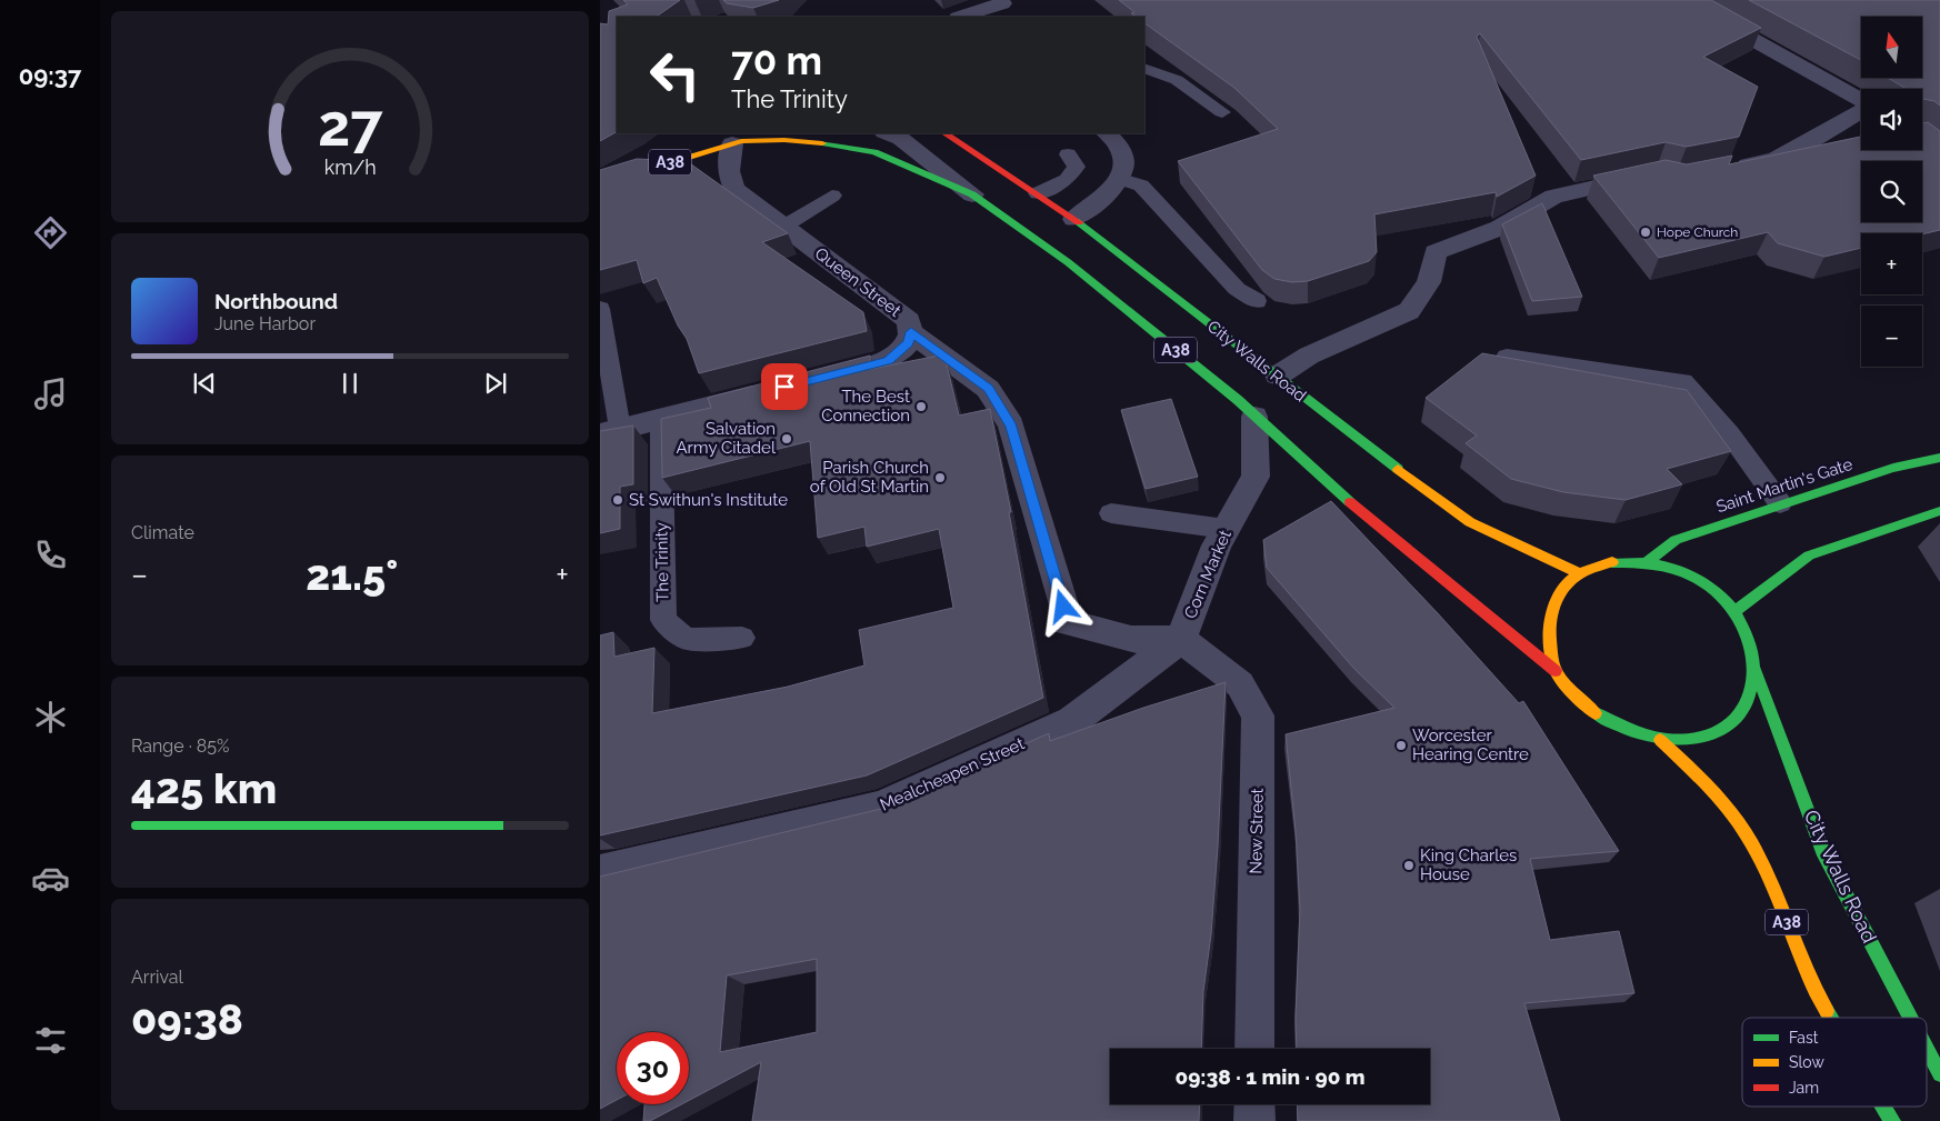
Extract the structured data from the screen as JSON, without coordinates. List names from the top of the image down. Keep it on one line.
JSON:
{"streets":{"main road":["A38","City Walls Road","Saint Martin's Gate"],"street":["Queen Street","Corn Market","Mealcheapen Street","New Street"],"lane":["The Trinity"]},"crossings":[["A38","Queen Street"],["A38","City Walls Road"],["A38","Saint Martin's Gate"],["A38","Corn Market"],["Queen Street","Corn Market"],["Queen Street","Mealcheapen Street"],["Queen Street","New Street"],["City Walls Road","Saint Martin's Gate"],["Corn Market","Mealcheapen Street"],["Corn Market","New Street"],["Mealcheapen Street","New Street"]],"places":["Hope Church","The Best Connection","Salvation Army Citadel","Parish Church of Old St Martin","St Swithun's Institute","Worcester Hearing Centre","King Charles House"],"legend":["Fast","Slow","Jam"],"north":"top","page":{"tabs":"09:37","map_buttons":["+","−"],"turn":["70 m","The Trinity"],"song":["Northbound","June Harbor"],"tile":["Climate",["Range · 85%","425 km"],["Arrival","09:38"]],"heat":["−","21.5°","+"],"limit":"30","trip":"09:38 · 1 min · 90 m","gauge":["27","km/h"]}}
